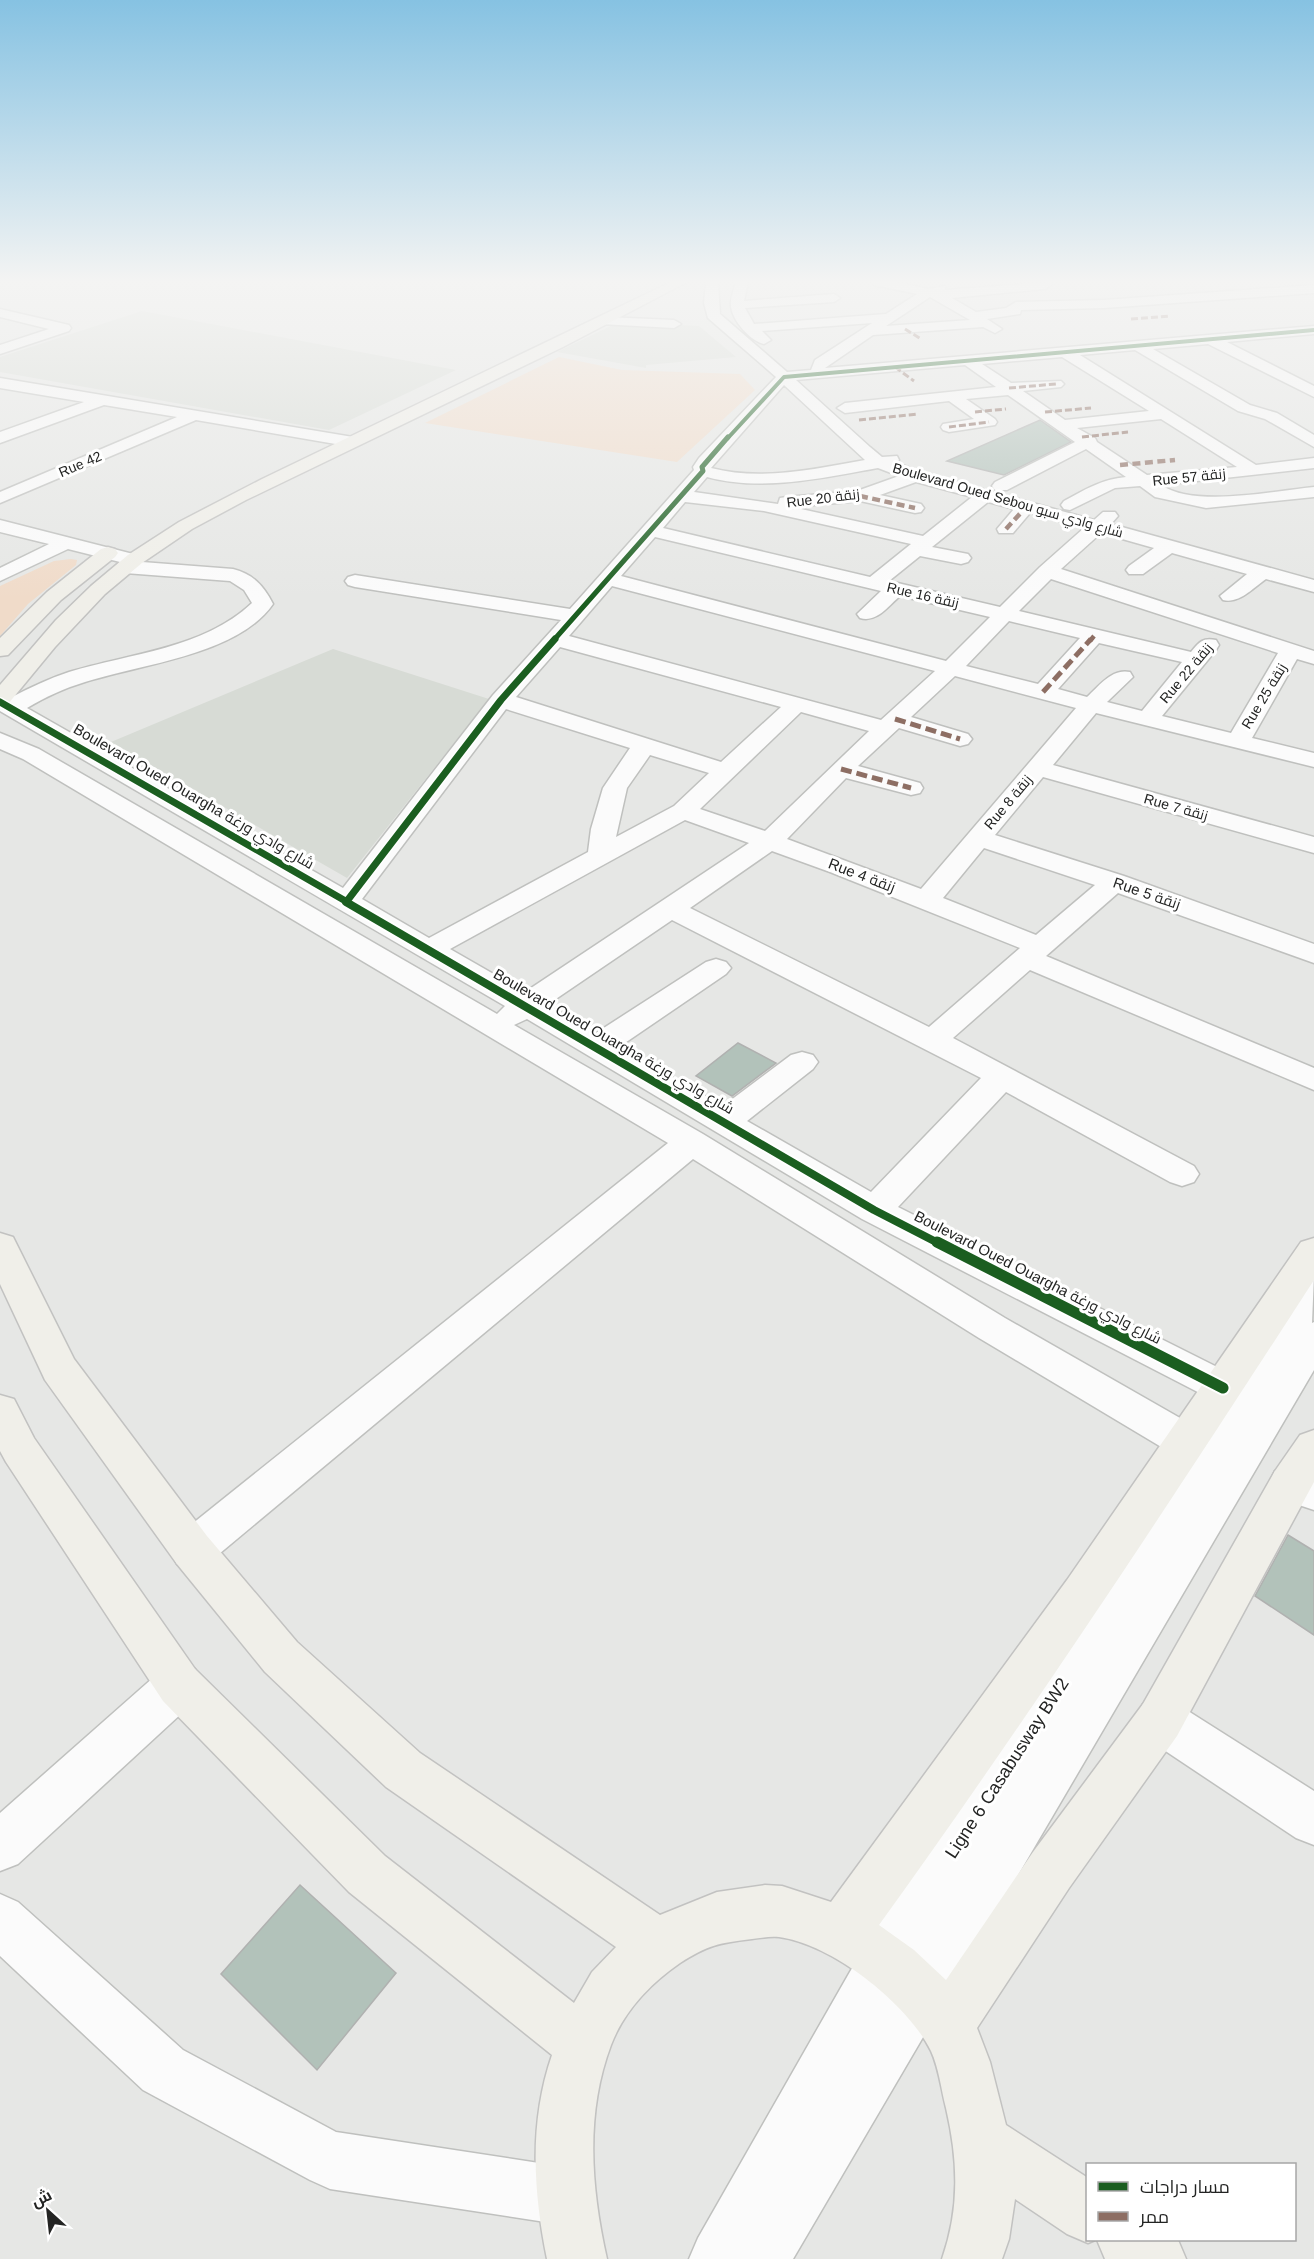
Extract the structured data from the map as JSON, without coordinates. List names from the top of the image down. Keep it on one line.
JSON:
{"streets":{"street":["Rue 42","Rue 57 زنقة","Rue 20 زنقة","Boulevard Oued Sebou شارع وادي سبو","Rue 16 زنقة","Rue 22 زنقة","Rue 25 زنقة","Boulevard Oued Ouargha شارع وادي ورغة","Rue 8 زنقة","Rue 7 زنقة","Rue 4 زنقة","Rue 5 زنقة","Ligne 6 Casabusway BW2"]},"crossings":[["Rue 57 زنقة","Boulevard Oued Sebou شارع وادي سبو"],["Rue 20 زنقة","Boulevard Oued Sebou شارع وادي سبو"],["Rue 16 زنقة","Rue 22 زنقة"],["Rue 8 زنقة","Rue 7 زنقة"],["Rue 8 زنقة","Rue 4 زنقة"],["Rue 8 زنقة","Rue 5 زنقة"]],"legend":["مسار دراجات","ممر"],"north":"top left"}
